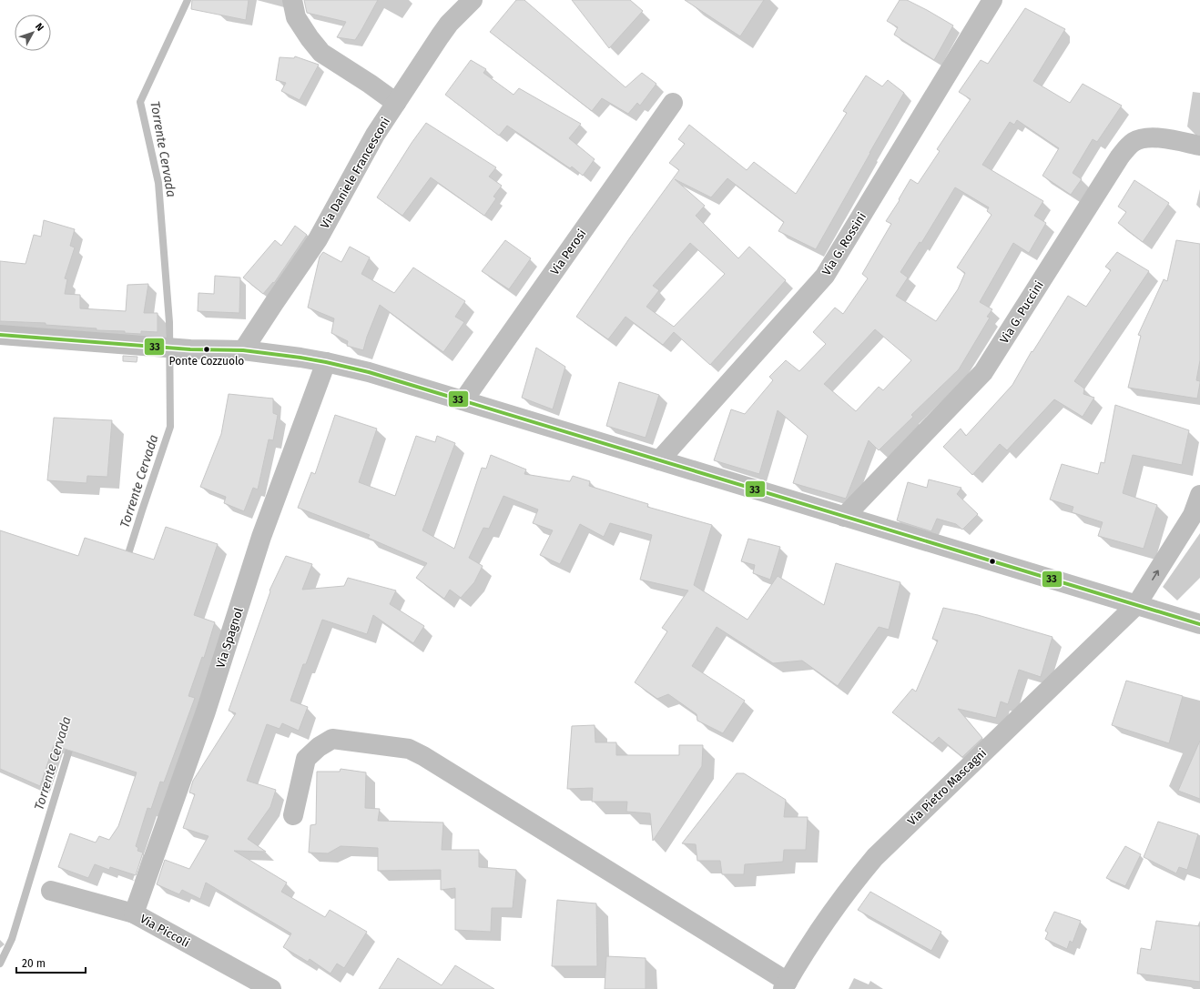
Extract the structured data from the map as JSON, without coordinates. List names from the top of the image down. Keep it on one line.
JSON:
{"streets":{"street":["Via Daniele Francesconi","Via G. Rossini","Via Perosi","Via G. Puccini","Via Spagnol","Via Pietro Mascagni","Via Piccoli"]},"crossings":[["Via Spagnol","Via Piccoli"]],"water":["Torrente Cervada"],"places":["Ponte Cozzuolo"],"lines":["transit line 33"],"scale_bar":"20 m","north":"top right"}
